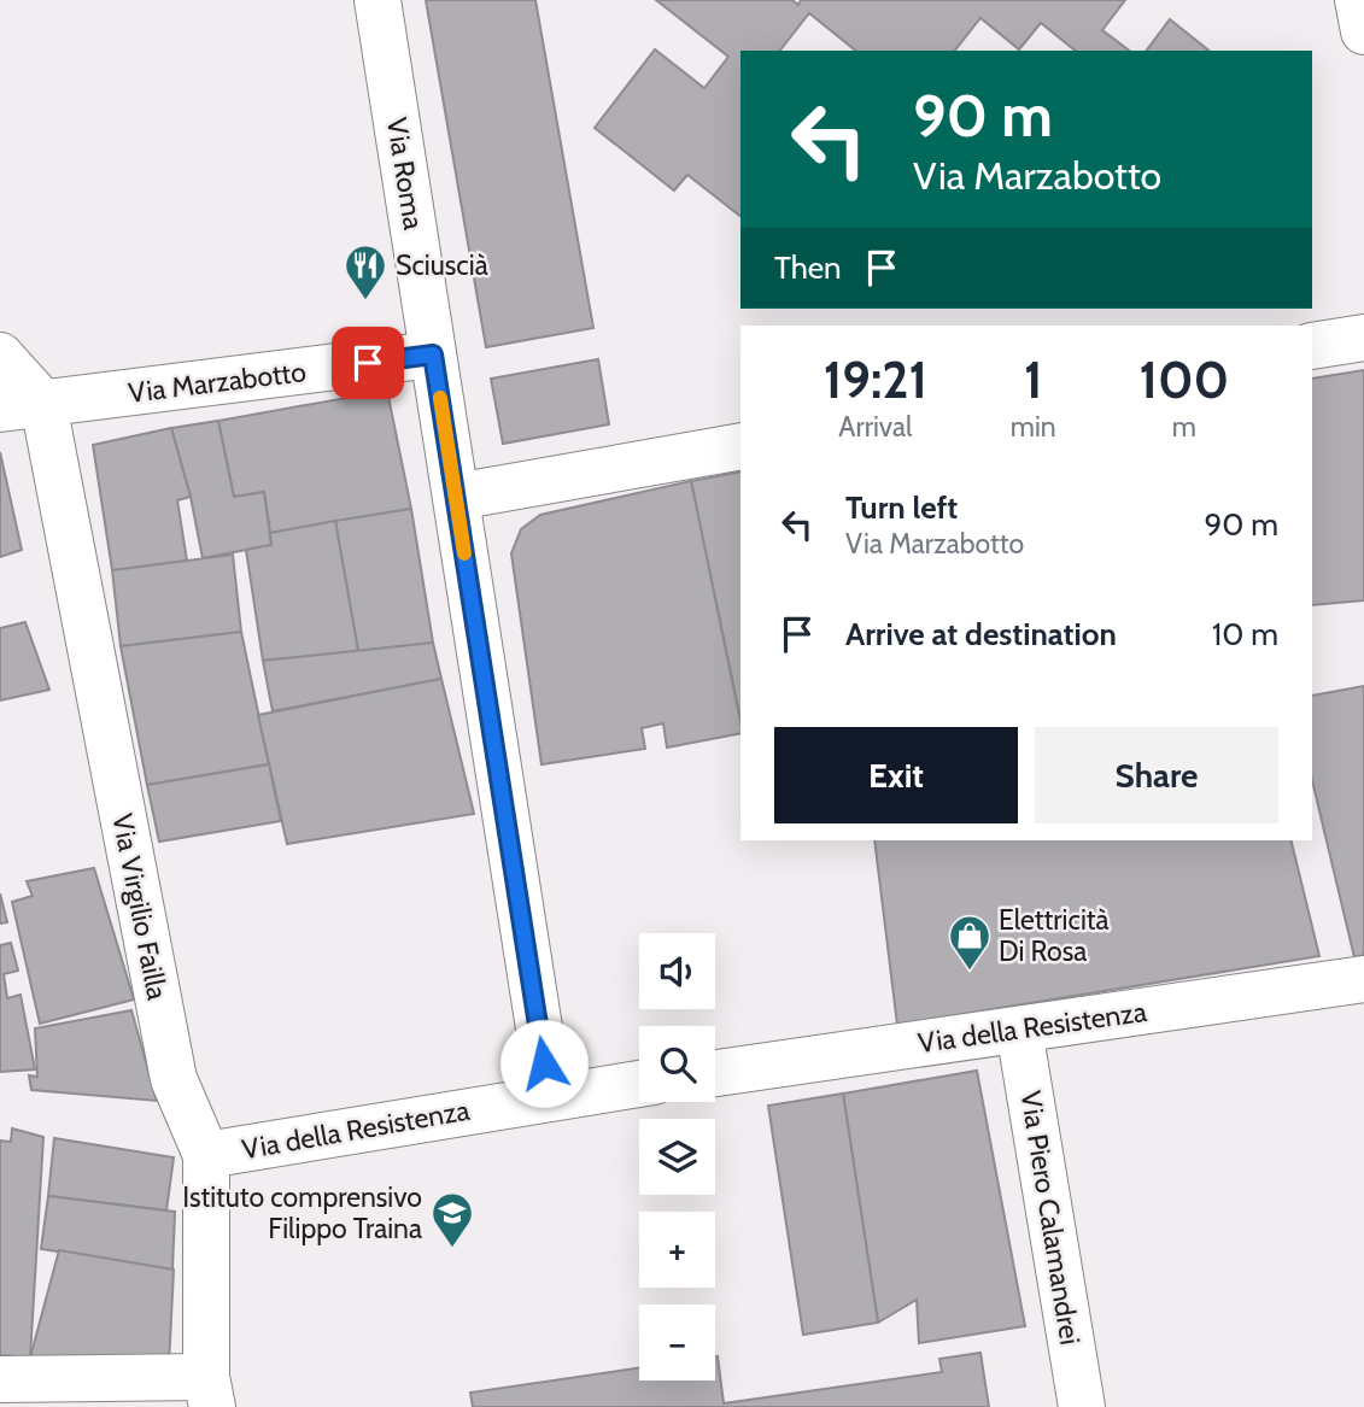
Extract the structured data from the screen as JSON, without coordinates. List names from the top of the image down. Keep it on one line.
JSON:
{"streets":{"street":["Via Roma","Via Marzabotto","Via Virgilio Failla","Via della Resistenza","Via Piero Calamandrei"]},"crossings":[["Via Roma","Via Marzabotto"],["Via Roma","Via della Resistenza"],["Via Marzabotto","Via Virgilio Failla"],["Via Virgilio Failla","Via della Resistenza"],["Via della Resistenza","Via Piero Calamandrei"]],"places":{"restaurant":["Sciuscià"],"shop":["Elettricità Di Rosa"],"school or university":["Istituto comprensivo Filippo Traina"]},"page":{"turn":["90 m","Via Marzabotto"],"then":"Then","eta":["19:21","Arrival","1","min","100","m"],"list":[{"name":"Turn left","note":"Via Marzabotto","value":"90 m"},{"name":"Arrive at destination","value":"10 m"}],"buttons":["Exit","Share"],"map_buttons":["+","−"]}}
